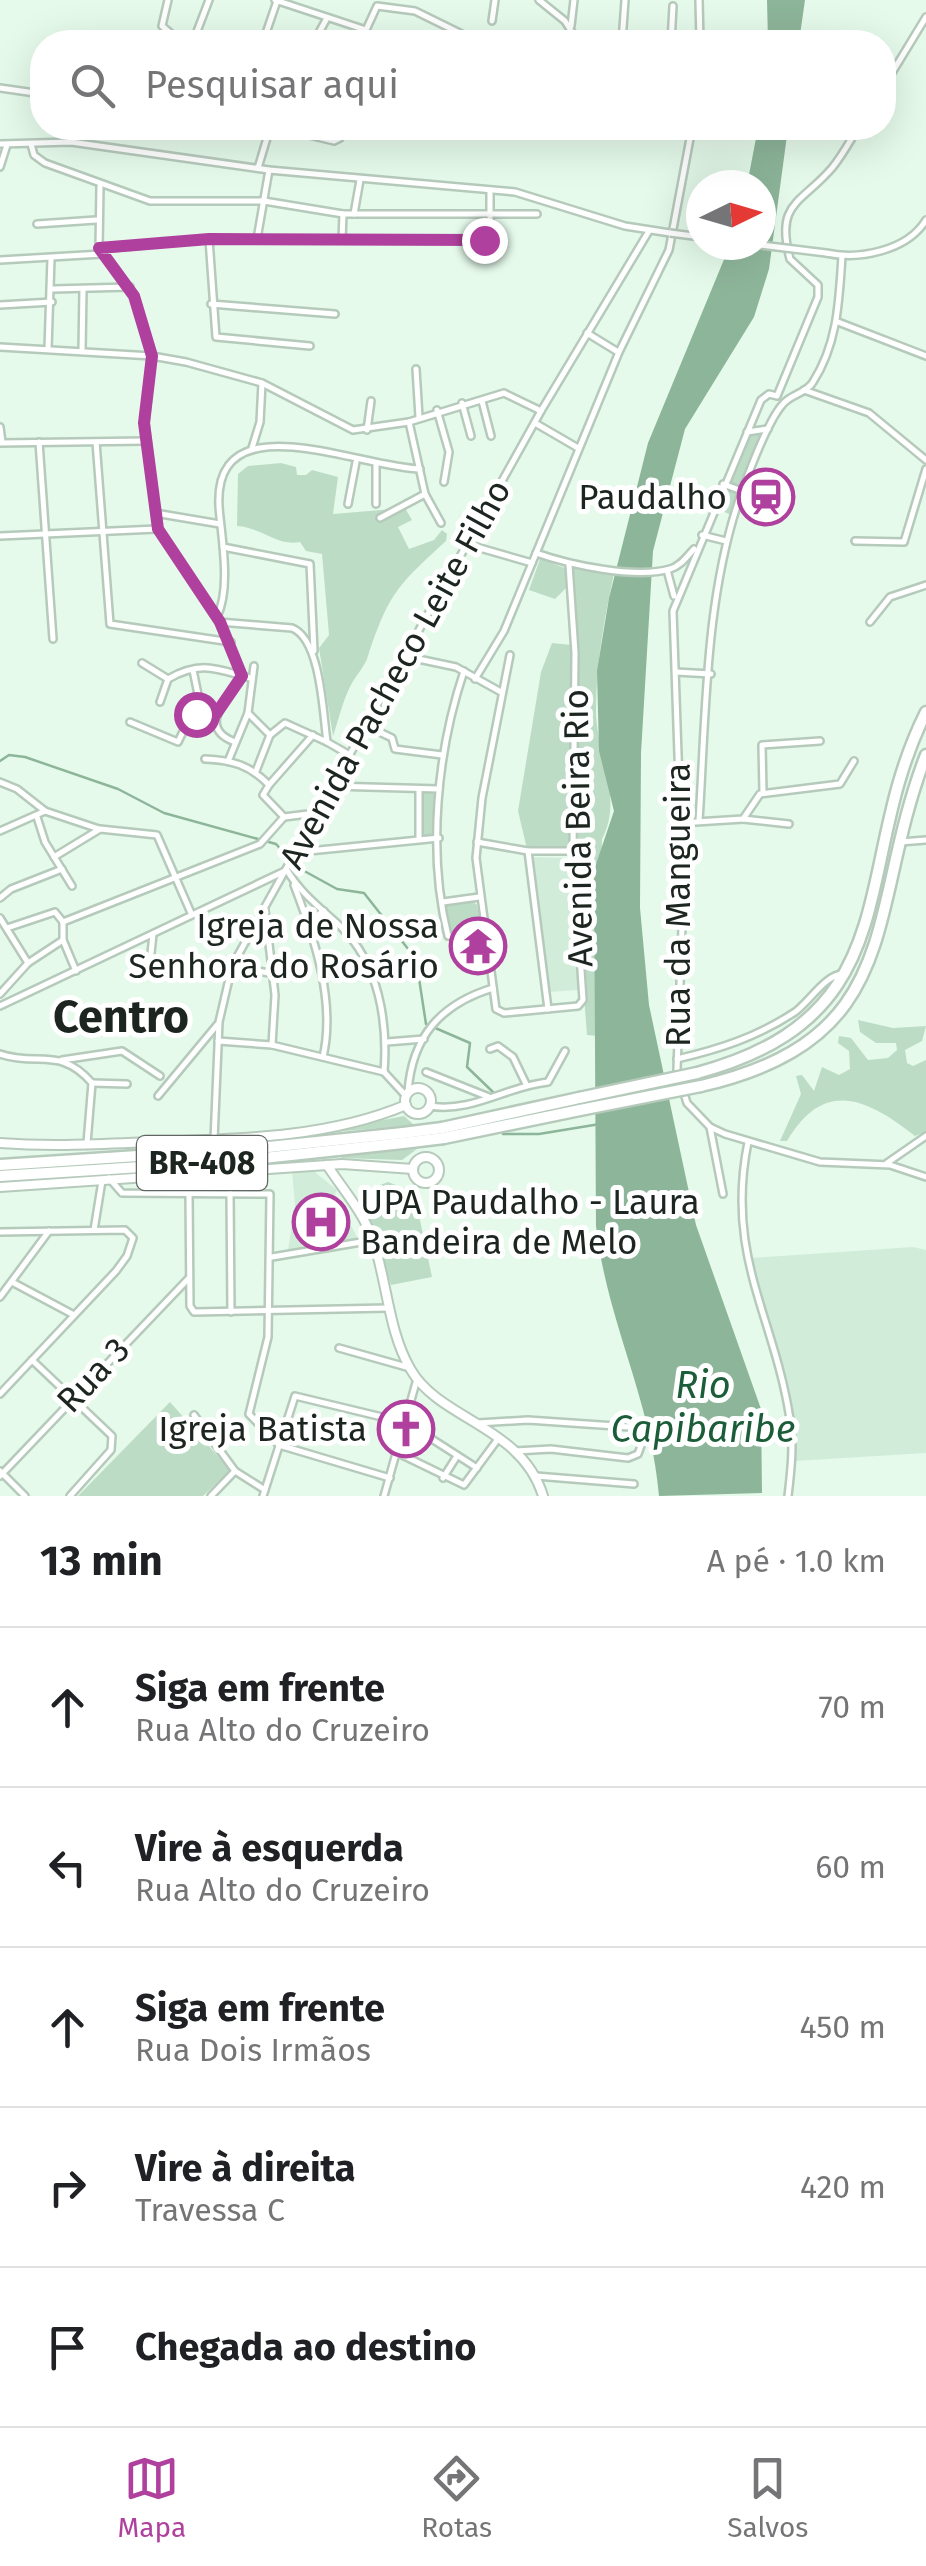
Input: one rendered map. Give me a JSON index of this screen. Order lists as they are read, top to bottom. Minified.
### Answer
{"streets":{"highway":["BR-408"],"street":["Avenida Pacheco Leite Filho","Avenida Beira Rio","Rua da Mangueira","Rua 3"]},"districts":["Centro"],"water":["Rio Capibaribe"],"places":{"station":["Paudalho"],"temple":["Igreja de Nossa Senhora do Rosário"],"hospital":["UPA Paudalho - Laura Bandeira de Melo"],"church":["Igreja Batista"]},"north":"right","page":{"search":"Pesquisar aqui","heading":["13 min","A pé · 1.0 km"],"list":[["Siga em frente","Rua Alto do Cruzeiro","70 m"],["Vire à esquerda","Rua Alto do Cruzeiro","60 m"],["Siga em frente","Rua Dois Irmãos","450 m"],["Vire à direita","Travessa C","420 m"],"Chegada ao destino"],"nav":["Mapa","Rotas","Salvos"]}}
